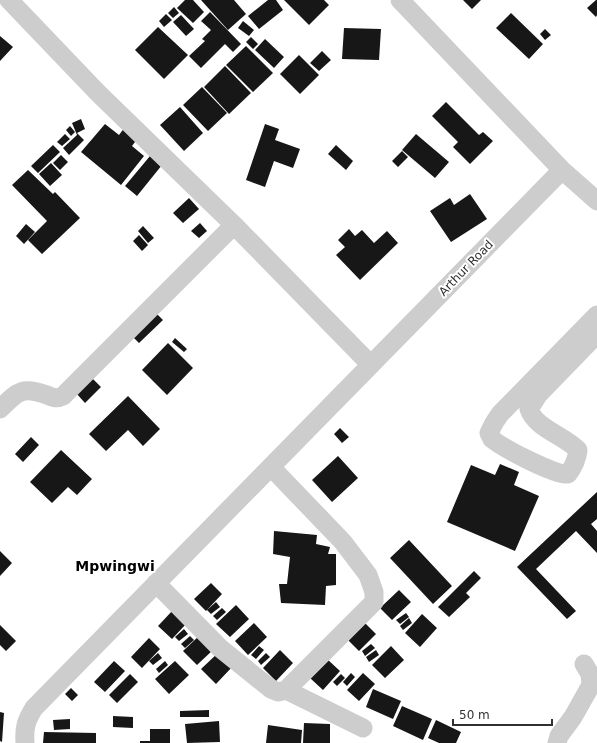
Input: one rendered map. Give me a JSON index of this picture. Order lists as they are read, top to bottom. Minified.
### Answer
{"streets":{"street":["Arthur Road"]},"districts":["Mpwingwi"],"scale_bar":"50 m"}
